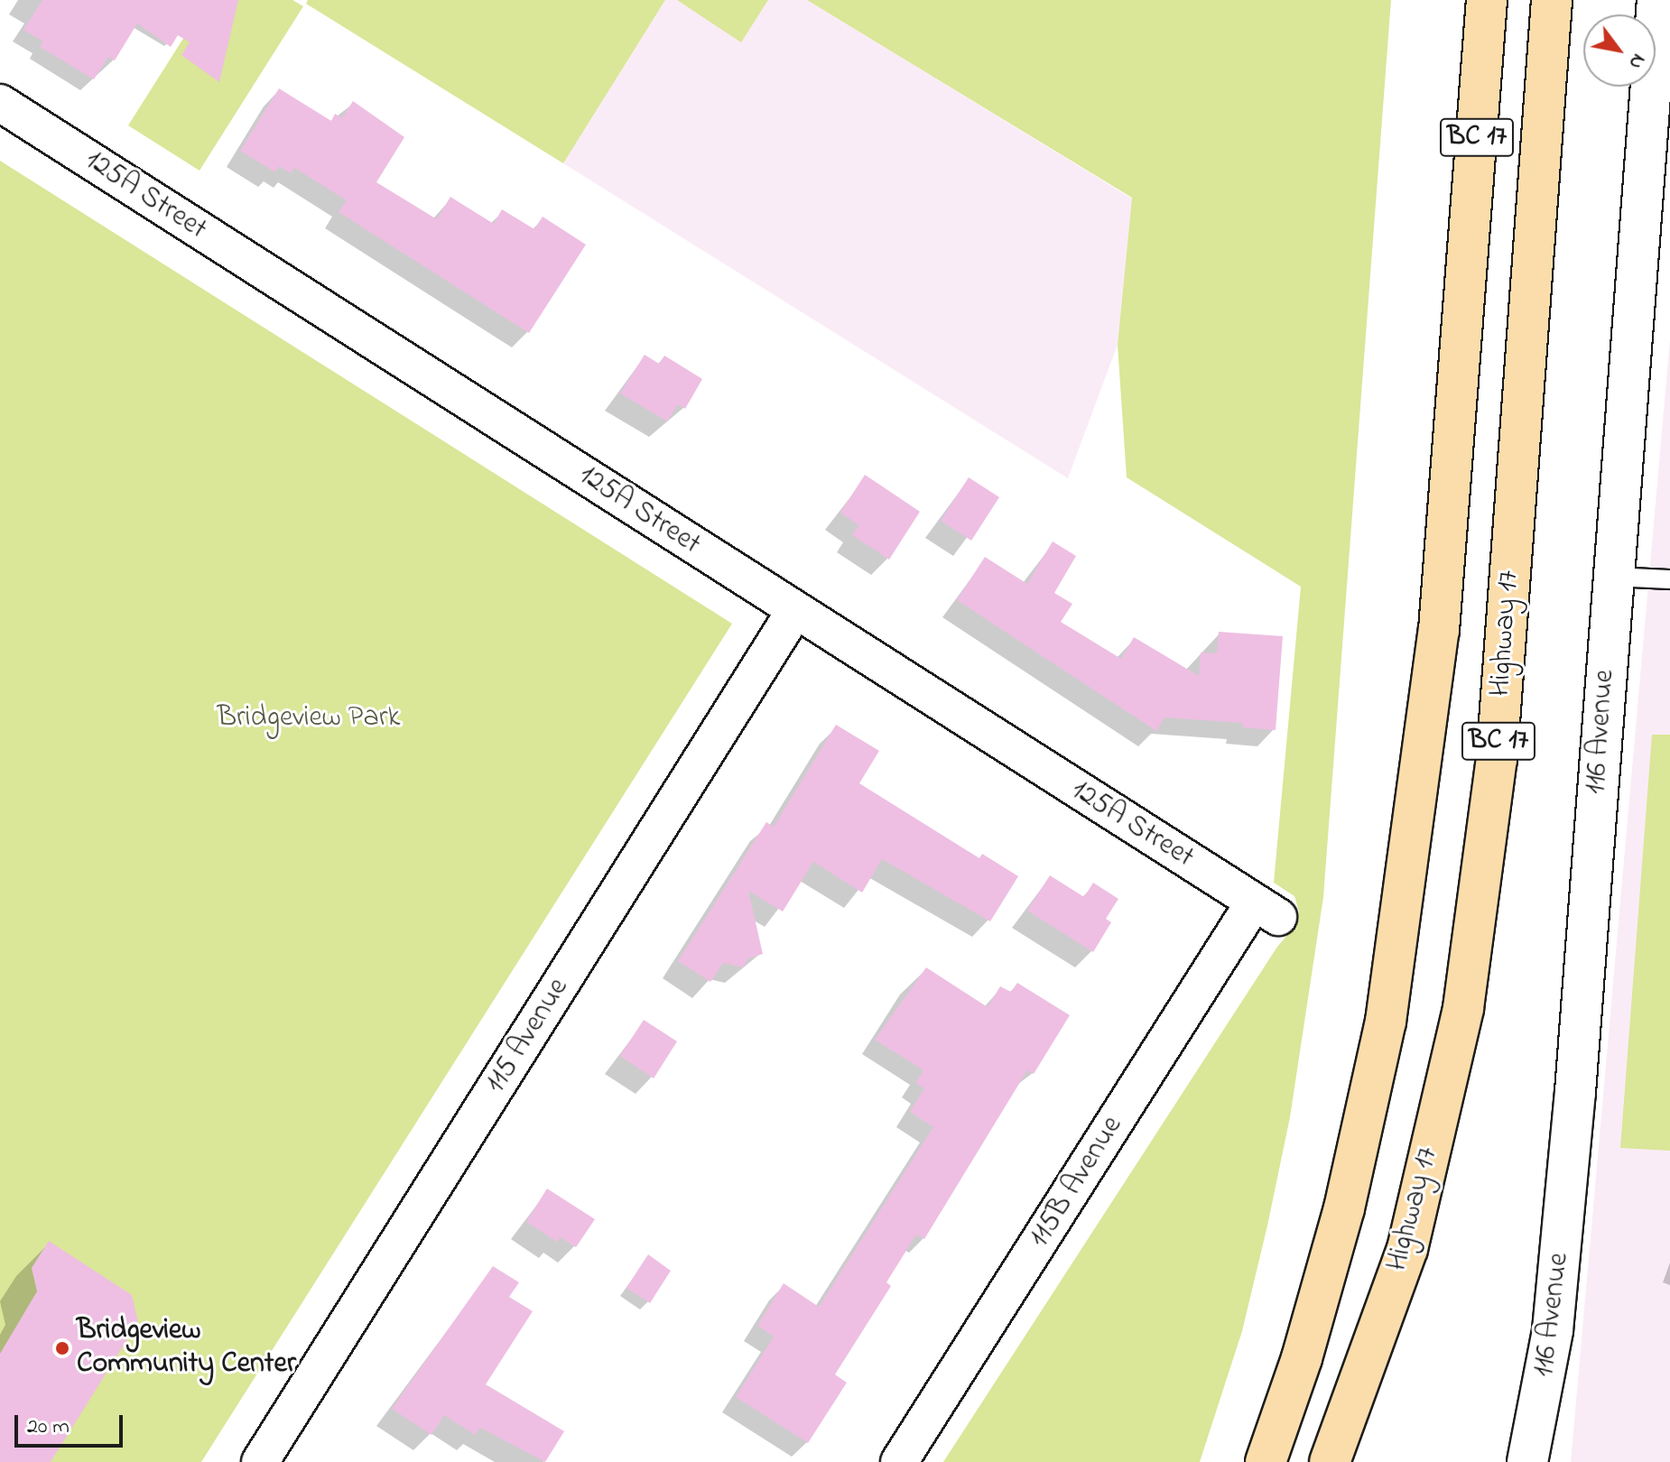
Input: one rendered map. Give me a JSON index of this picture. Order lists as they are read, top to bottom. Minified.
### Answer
{"streets":{"highway":["BC 17","Highway 17"],"street":["125A Street","116 Avenue","115 Avenue","115B Avenue"]},"crossings":[["125A Street","115 Avenue"],["125A Street","115B Avenue"]],"parks":["Bridgeview Park"],"places":["Bridgeview Community Center"],"scale_bar":"20 m","north":"bottom right"}
